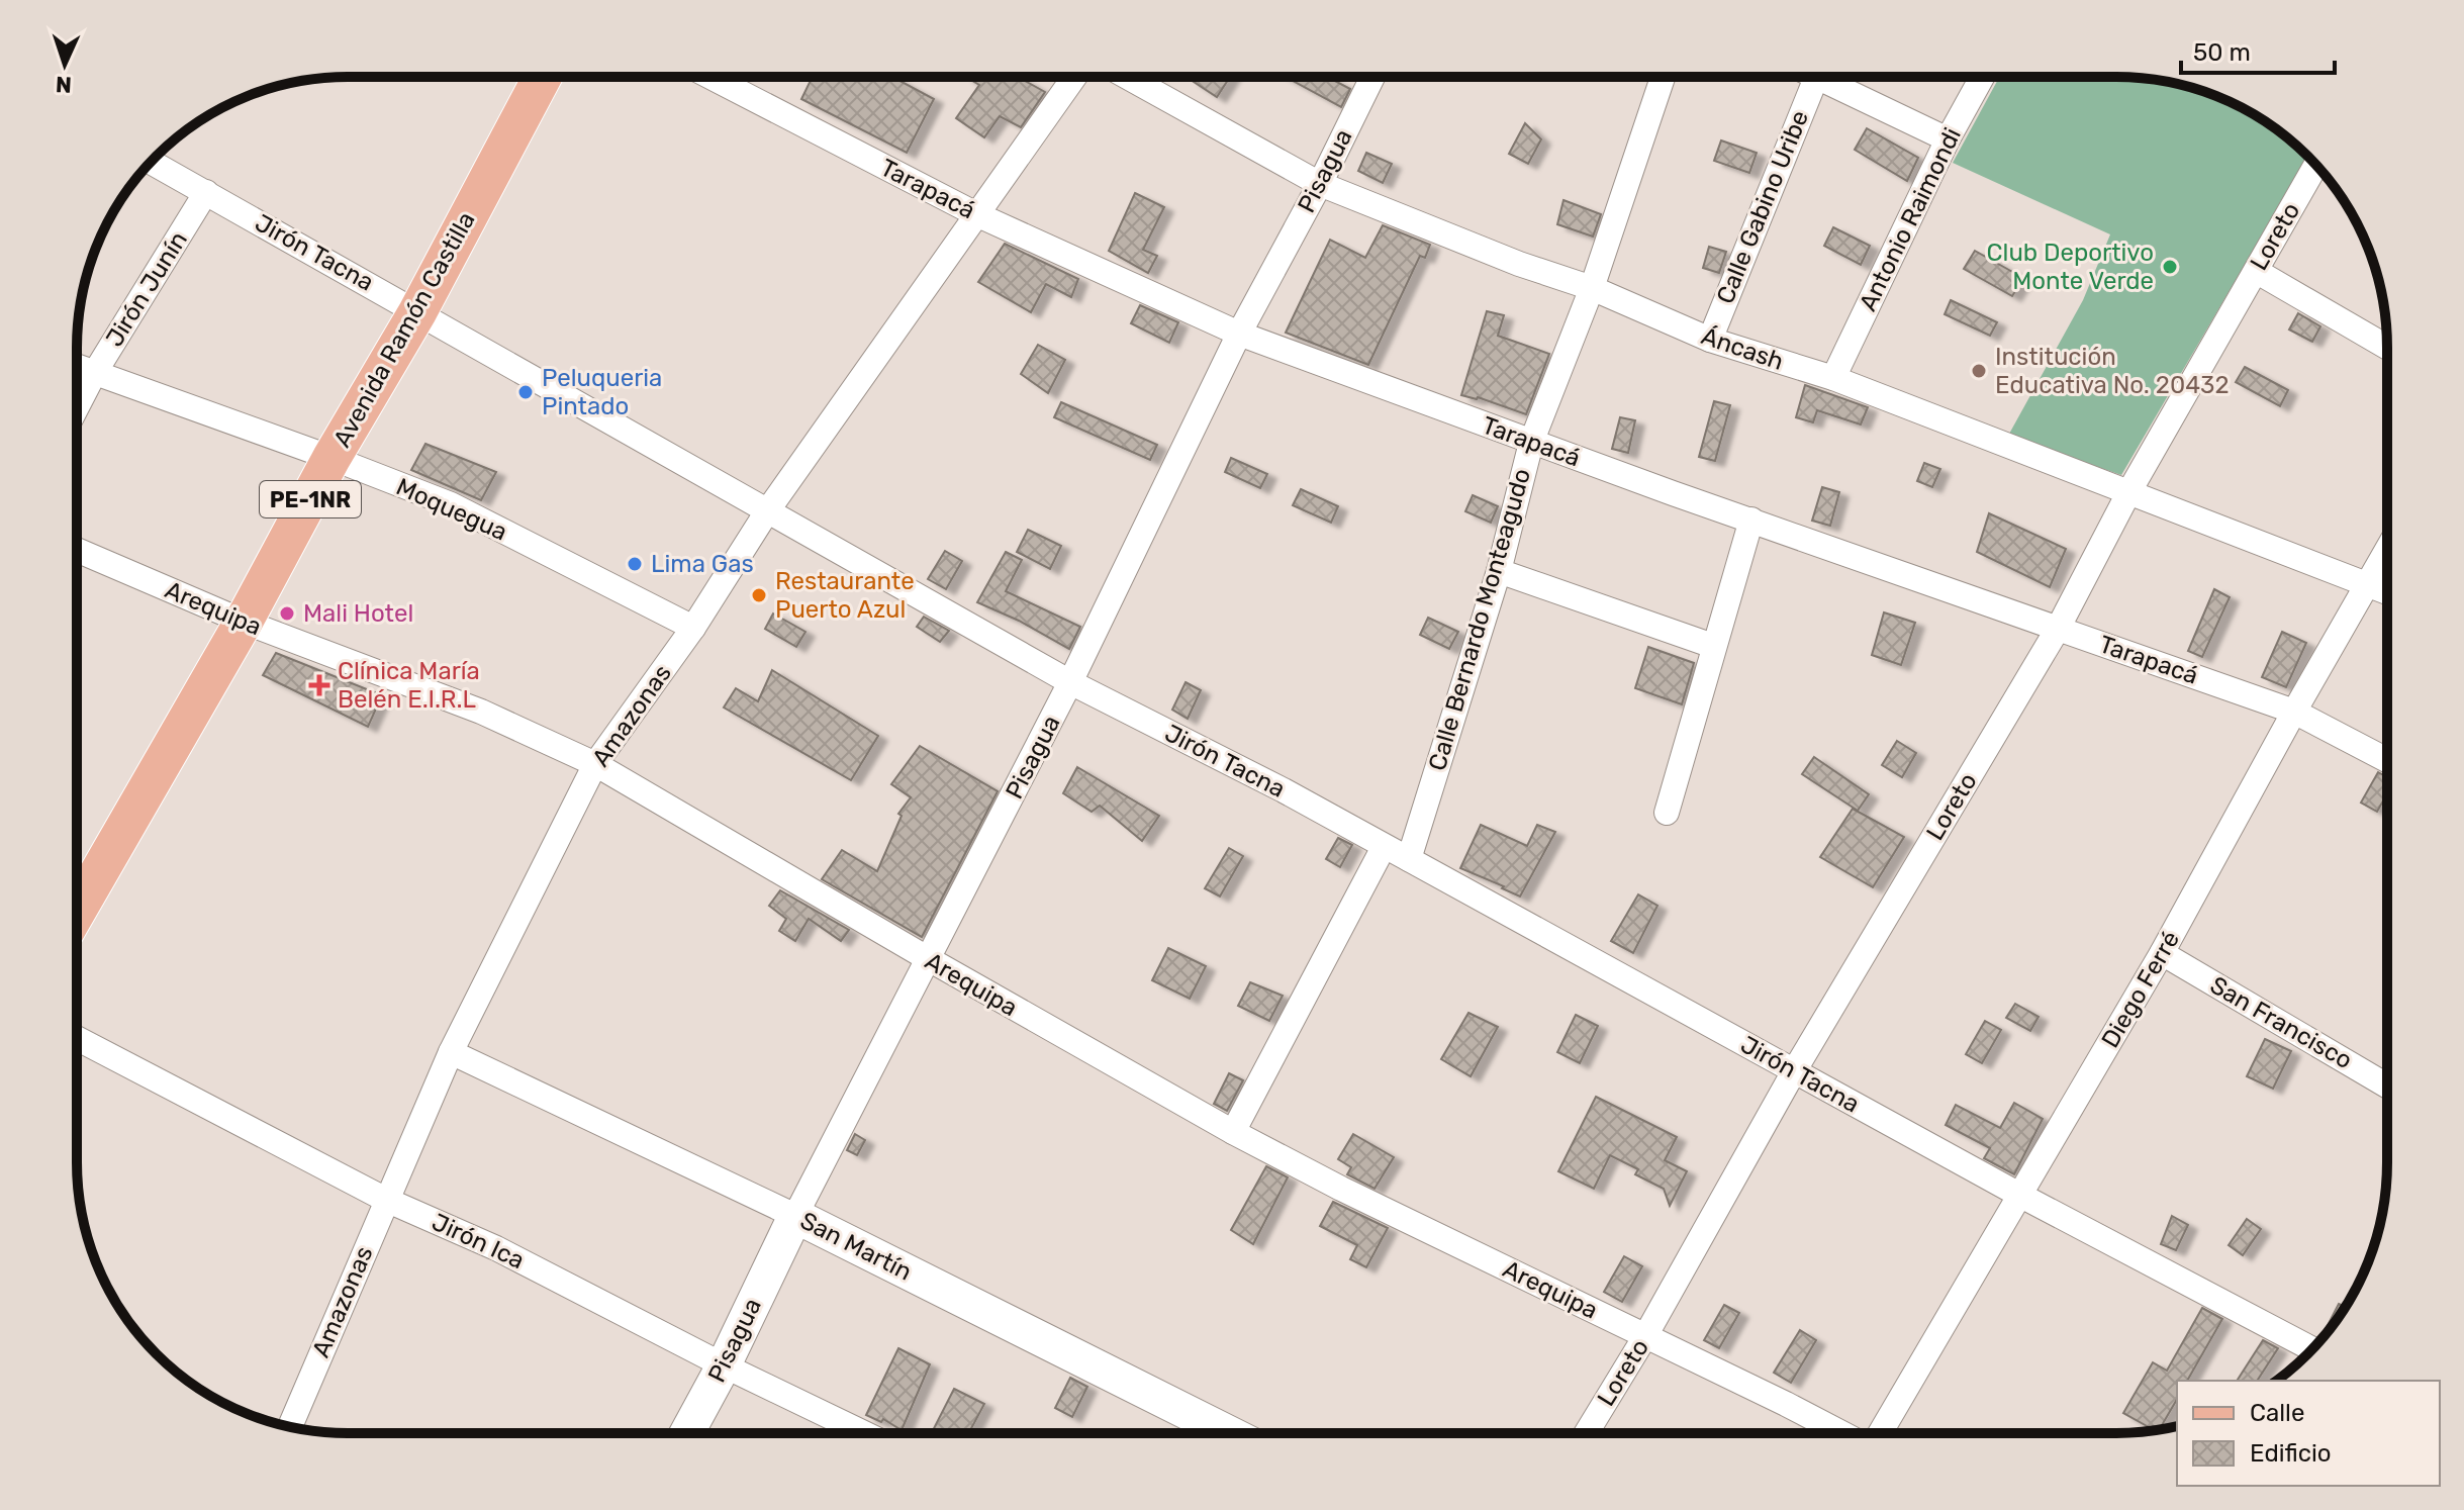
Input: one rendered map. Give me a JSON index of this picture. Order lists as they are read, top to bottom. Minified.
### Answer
{"streets":{"main road":["Avenida Ramón Castilla","PE-1NR"],"street":["Pisagua","Tarapacá","Calle Gabino Uribe","Antonio Raimondi","Loreto","Jirón Tacna","Jirón Junín","Áncash","Moquegua","Arequipa","Calle Bernardo Monteagudo","Amazonas","Diego Ferré","San Francisco","Jirón Ica","San Martín"]},"crossings":[["Pisagua","Tarapacá"],["Pisagua","Jirón Tacna"],["Pisagua","Áncash"],["Pisagua","Arequipa"],["Pisagua","Jirón Ica"],["Pisagua","San Martín"],["Tarapacá","Loreto"],["Tarapacá","Calle Bernardo Monteagudo"],["Tarapacá","Amazonas"],["Tarapacá","Diego Ferré"],["Calle Gabino Uribe","Áncash"],["Antonio Raimondi","Áncash"],["Loreto","Jirón Tacna"],["Loreto","Áncash"],["Loreto","Arequipa"],["Jirón Tacna","Jirón Junín"],["Jirón Tacna","Avenida Ramón Castilla"],["Jirón Tacna","Calle Bernardo Monteagudo"],["Jirón Tacna","Amazonas"],["Jirón Tacna","Diego Ferré"],["Jirón Junín","Moquegua"],["Avenida Ramón Castilla","Moquegua"],["Avenida Ramón Castilla","Arequipa"],["Áncash","Calle Bernardo Monteagudo"],["Áncash","Diego Ferré"],["Moquegua","Amazonas"],["Arequipa","Amazonas"],["Amazonas","Jirón Ica"],["Amazonas","San Martín"],["Diego Ferré","San Francisco"]],"places":{"other":["Club Deportivo Monte Verde","Institución Educativa No. 20432","Peluqueria Pintado","Lima Gas","Restaurante Puerto Azul","Mali Hotel"],"health":["Clínica María Belén E.I.R.L"]},"legend":["Calle","Edificio"],"scale_bar":"50 m","north":"bottom"}
